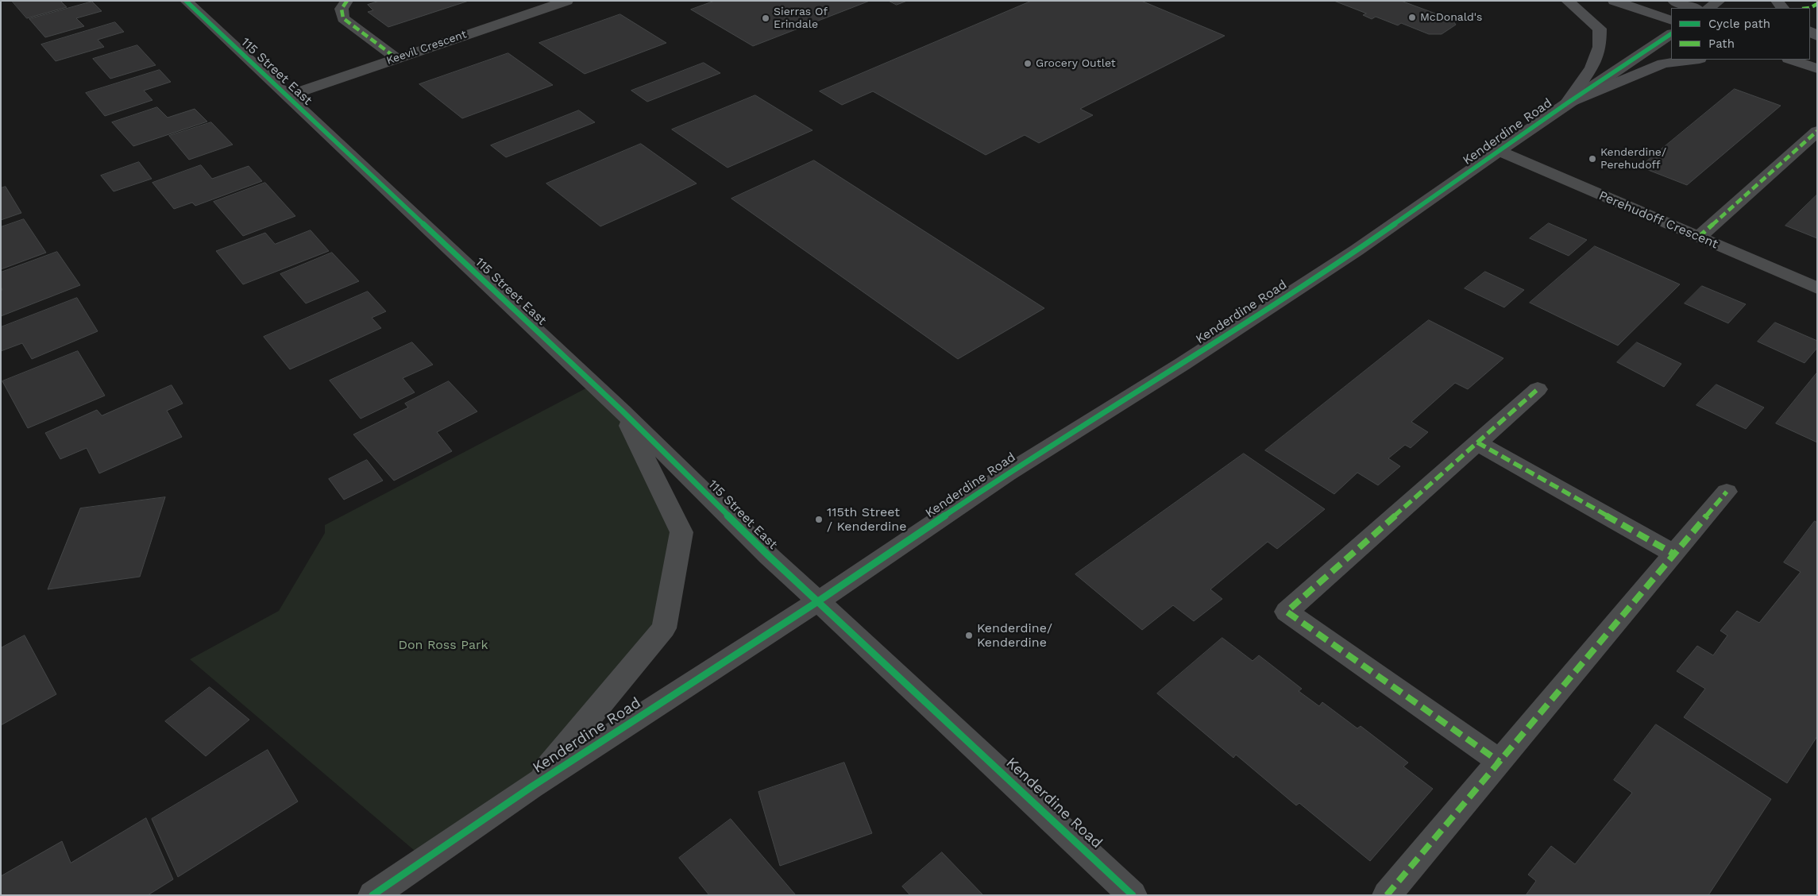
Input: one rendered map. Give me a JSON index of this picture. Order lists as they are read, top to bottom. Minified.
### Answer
{"streets":{"street":["Keevil Crescent","115 Street East","Kenderdine Road","Perehudoff Crescent"]},"crossings":[["Keevil Crescent","115 Street East"],["115 Street East","Kenderdine Road"],["Kenderdine Road","Perehudoff Crescent"]],"parks":["Don Ross Park"],"places":["McDonald's","Sierras Of Erindale","Grocery Outlet","Kenderdine/ Perehudoff","115th Street / Kenderdine","Kenderdine/ Kenderdine"],"legend":["Cycle path","Path"]}
